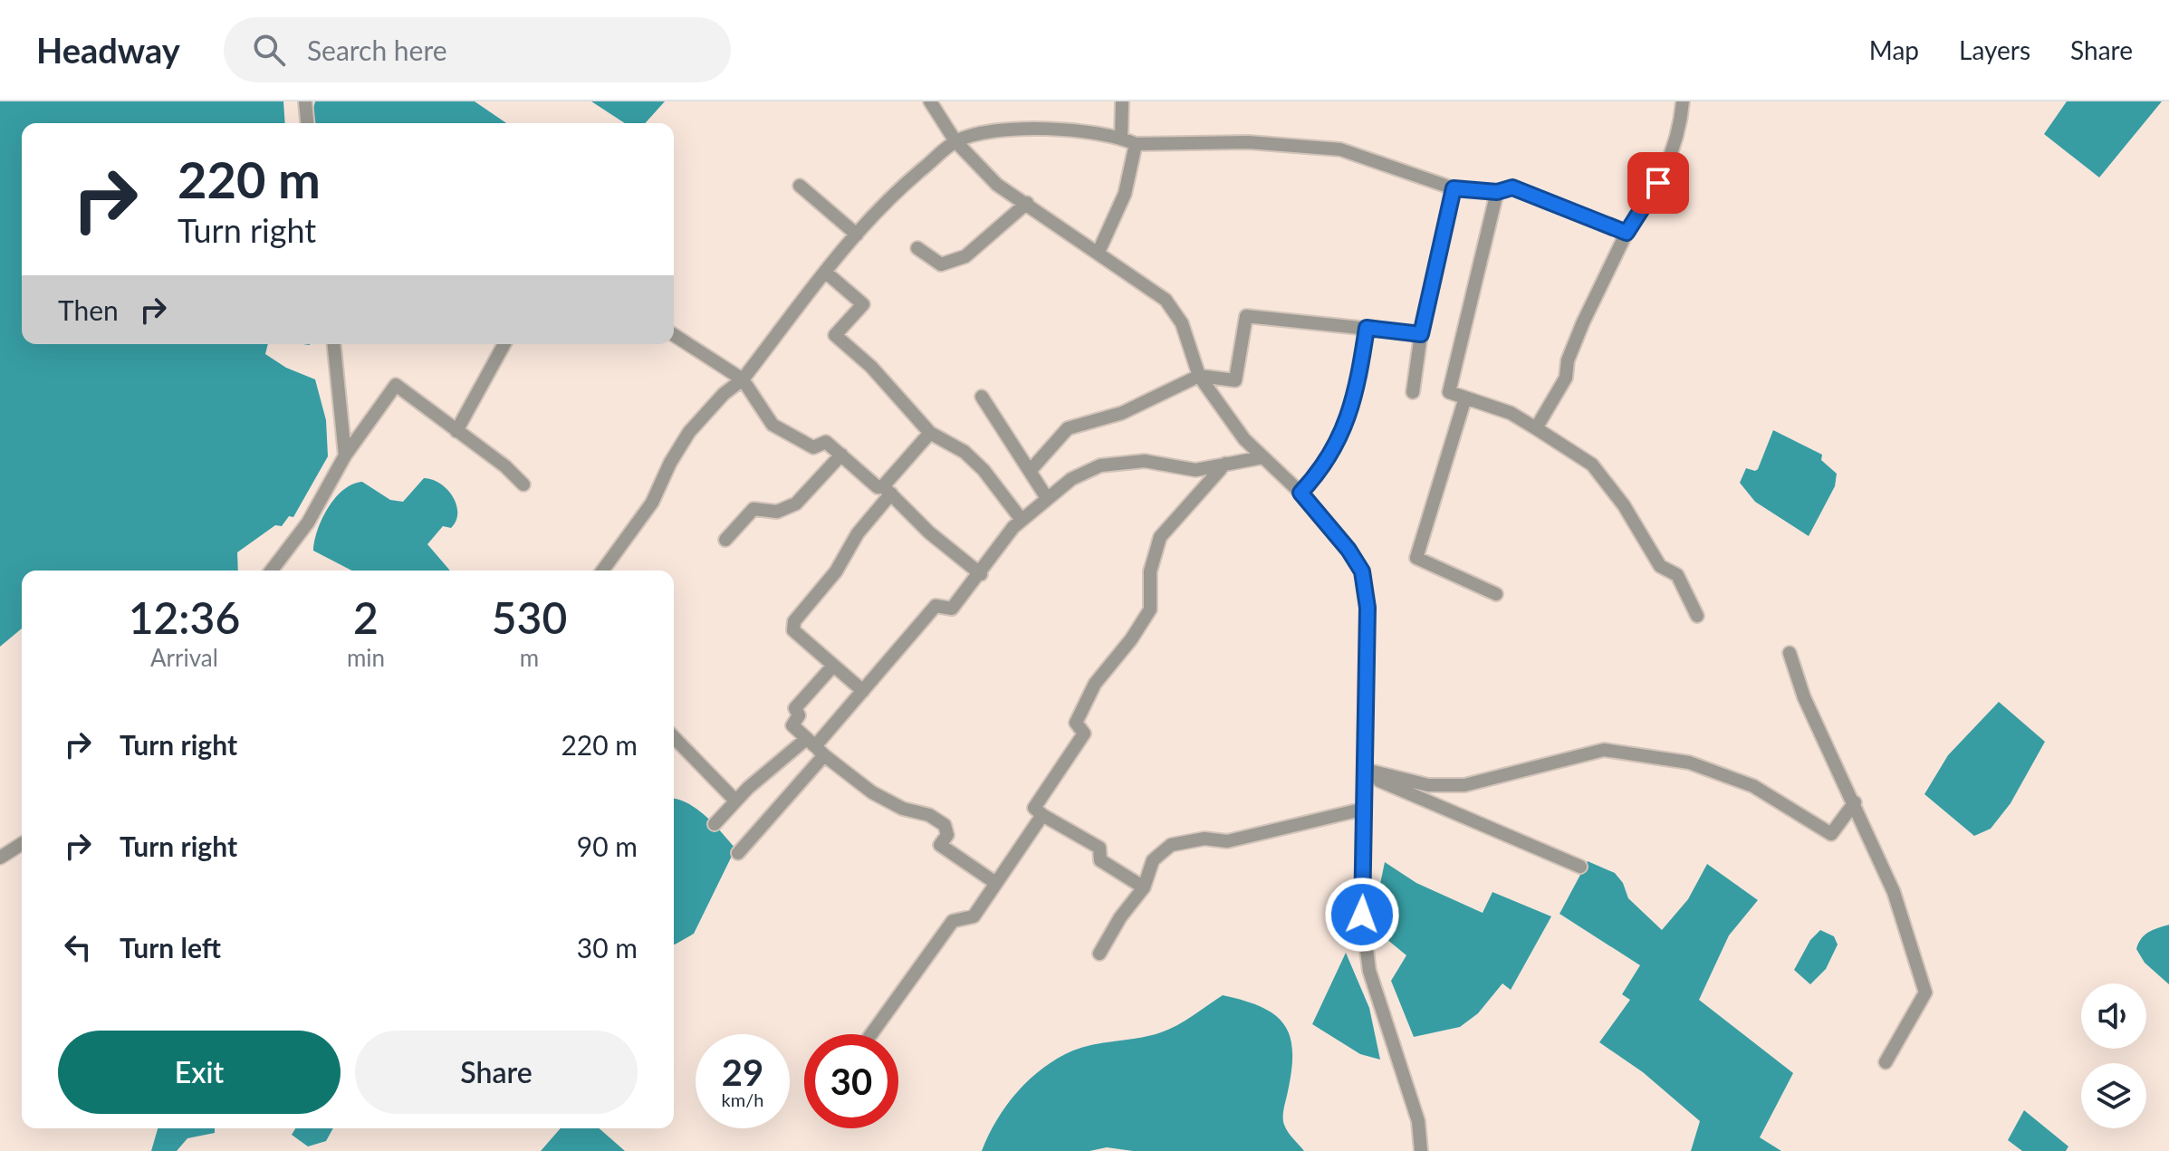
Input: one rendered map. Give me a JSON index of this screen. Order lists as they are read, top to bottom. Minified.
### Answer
{"page":{"header":"Headway","search":"Search here","nav":["Map","Layers","Share"],"turn":["220 m","Turn right"],"then":"Then","eta":["12:36","Arrival","2","min","530","m"],"list":[{"name":"Turn right","value":"220 m"},{"name":"Turn right","value":"90 m"},{"name":"Turn left","value":"30 m"}],"buttons":["Exit","Share"],"speed":"29 km/h","limit":"30"}}
